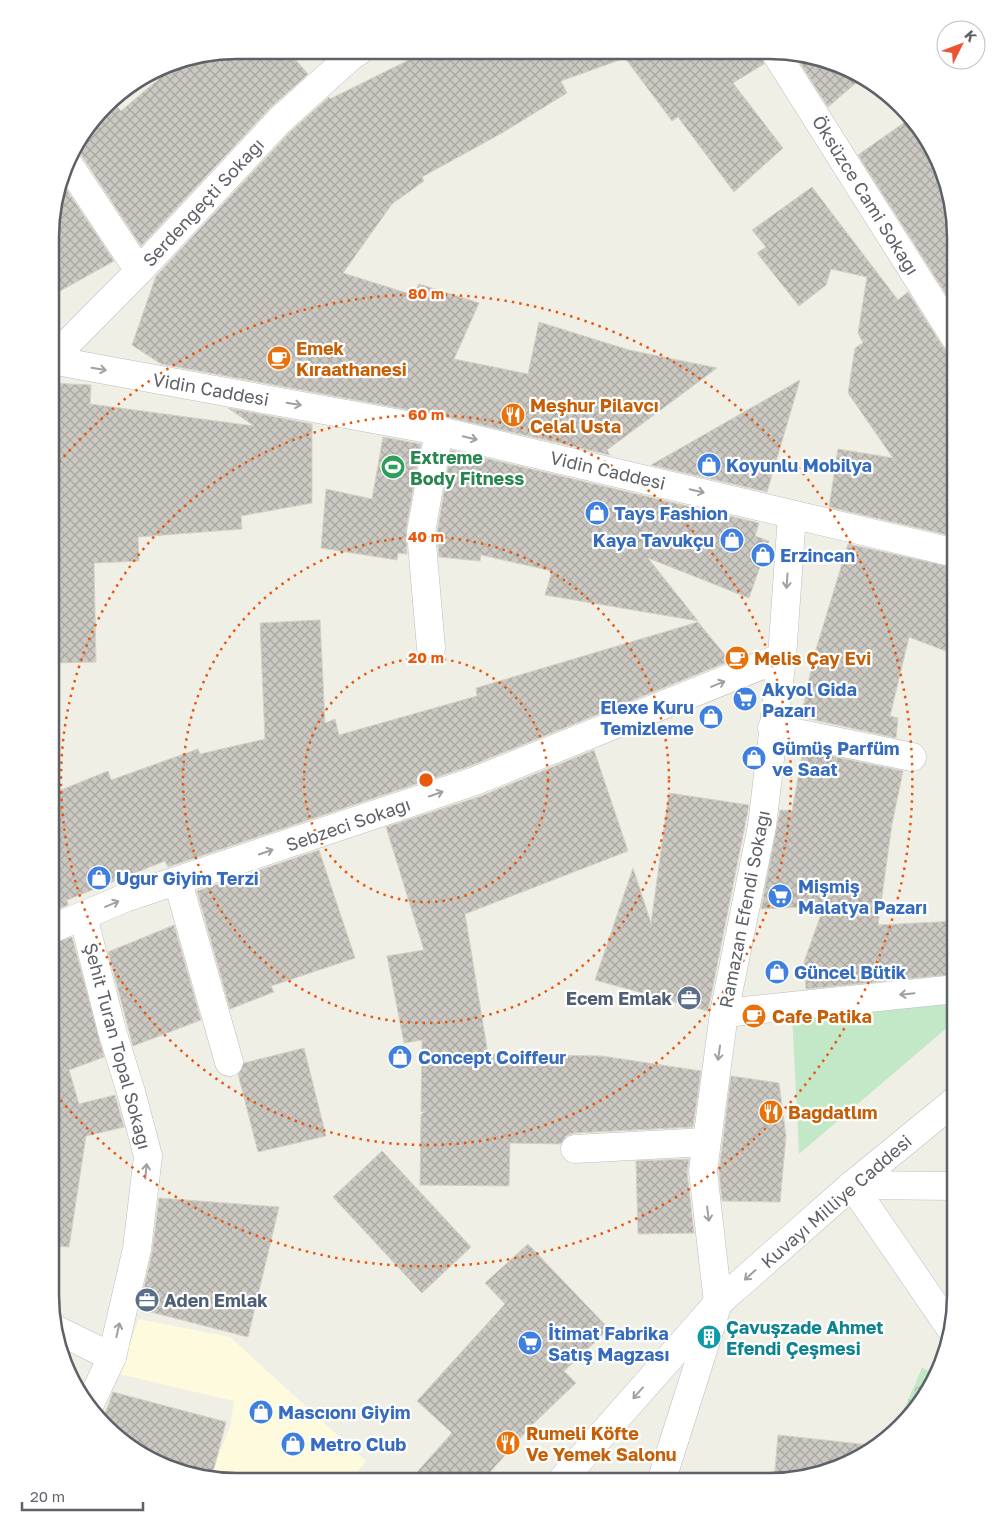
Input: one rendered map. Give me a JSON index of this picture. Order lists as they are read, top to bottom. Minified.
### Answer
{"streets":{"street":["Öksüzce Cami Sokağı","Serdengeçti Sokağı","Vidin Caddesi","Sebzeci Sokağı","Ramazan Efendi Sokağı","Şehit Turan Topal Sokağı","Kuvayı Milliye Caddesi"]},"crossings":[["Vidin Caddesi","Ramazan Efendi Sokağı"],["Sebzeci Sokağı","Ramazan Efendi Sokağı"],["Sebzeci Sokağı","Şehit Turan Topal Sokağı"],["Ramazan Efendi Sokağı","Kuvayı Milliye Caddesi"]],"one_way":["Vidin Caddesi","Sebzeci Sokağı","Ramazan Efendi Sokağı","Kuvayı Milliye Caddesi"],"places":{"cafe":["Emek Kıraathanesi","Melis Çay Evi","Cafe Patika"],"restaurant":["Meşhur Pilavcı Celal Usta","Bağdatlım","Rumeli Köfte Ve Yemek Salonu"],"shop":["Koyunlu Mobilya","Tays Fashion","Kaya Tavukçu","Erzincan","Elexe Kuru Temizleme","Gümüş Parfüm ve Saat","Uğur Giyim Terzi","Güncel Bütik","Concept Coiffeur","Mascıonı Giyim","Metro Club"],"sports":["Extreme Body Fitness"],"supermarket":["Akyol Gida Pazarı","Mişmiş Malatya Pazarı","İtimat Fabrika Satış Mağzası"],"office":["Ecem Emlak","Aden Emlak"],"building":["Çavuşzade Ahmet Efendi Çeşmesi"]},"scale_bar":"20 m","north":"top right","rings":["80 m","60 m","40 m","20 m"]}
